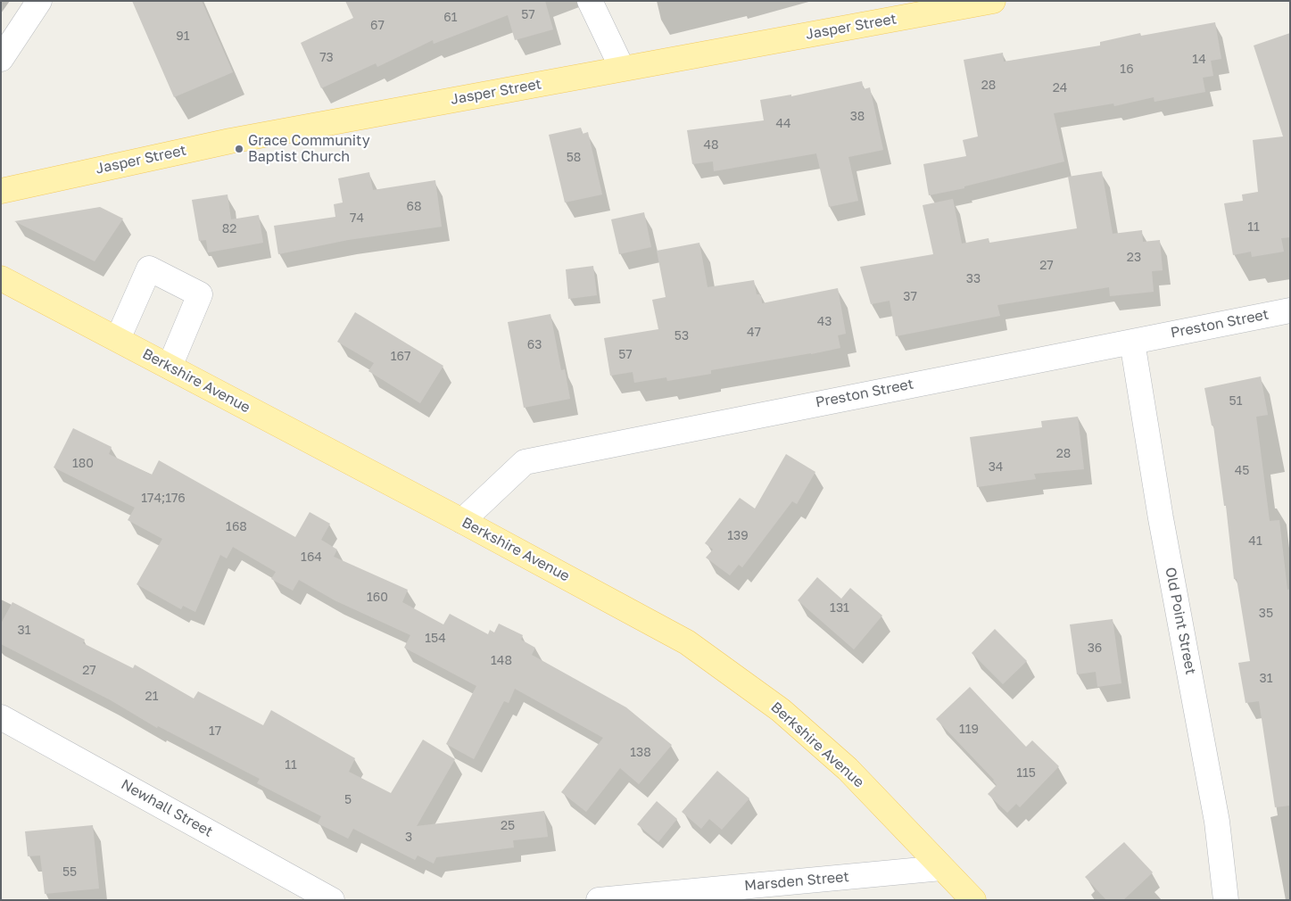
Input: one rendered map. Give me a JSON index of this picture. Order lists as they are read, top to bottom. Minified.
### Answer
{"streets":{"main road":["Jasper Street","Berkshire Avenue"],"street":["Preston Street","Old Point Street","Newhall Street","Marsden Street"]},"crossings":[["Preston Street","Berkshire Avenue"],["Preston Street","Old Point Street"],["Berkshire Avenue","Marsden Street"]],"places":["Grace Community Baptist Church"],"house_numbers":["57","61","67","91","73","14","16","28","24","38","44","48","58","68","74","11","82","23","27","33","37","43","47","53","63","57","167","51","28","180","34","45","174;176","168","139","41","164","160","131","35","31","154","36","148","27","31","21","119","17","138","11","115","5","25","3","55"]}
